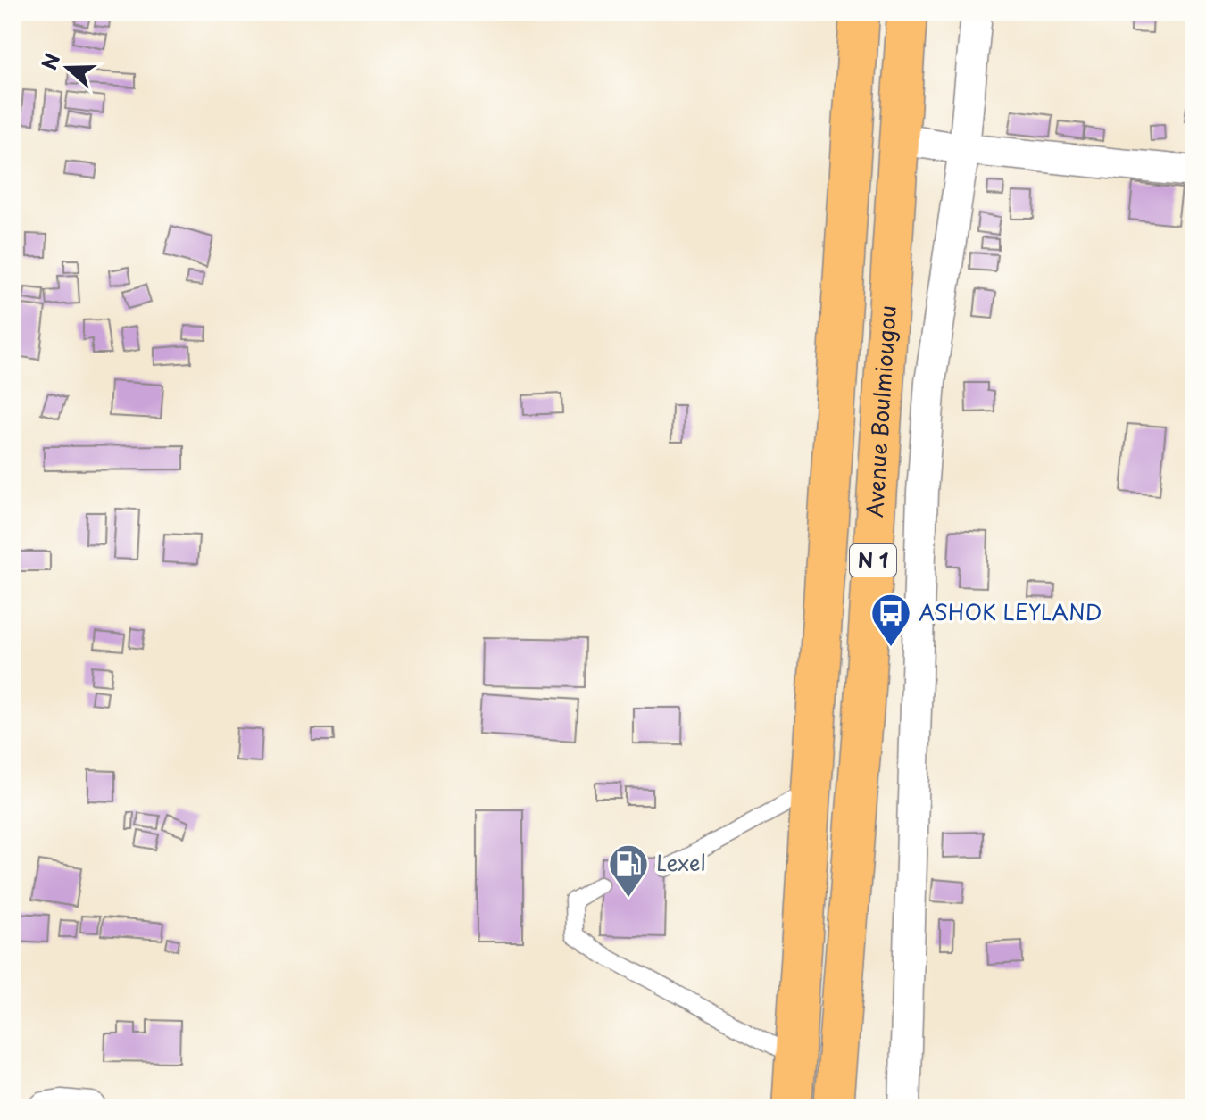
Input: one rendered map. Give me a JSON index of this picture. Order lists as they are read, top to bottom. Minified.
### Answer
{"streets":{"highway":["Avenue Boulmiougou","N 1"]},"places":{"bus stop":["ASHOK LEYLAND"],"fuel station":["Lexel"]},"north":"left"}
